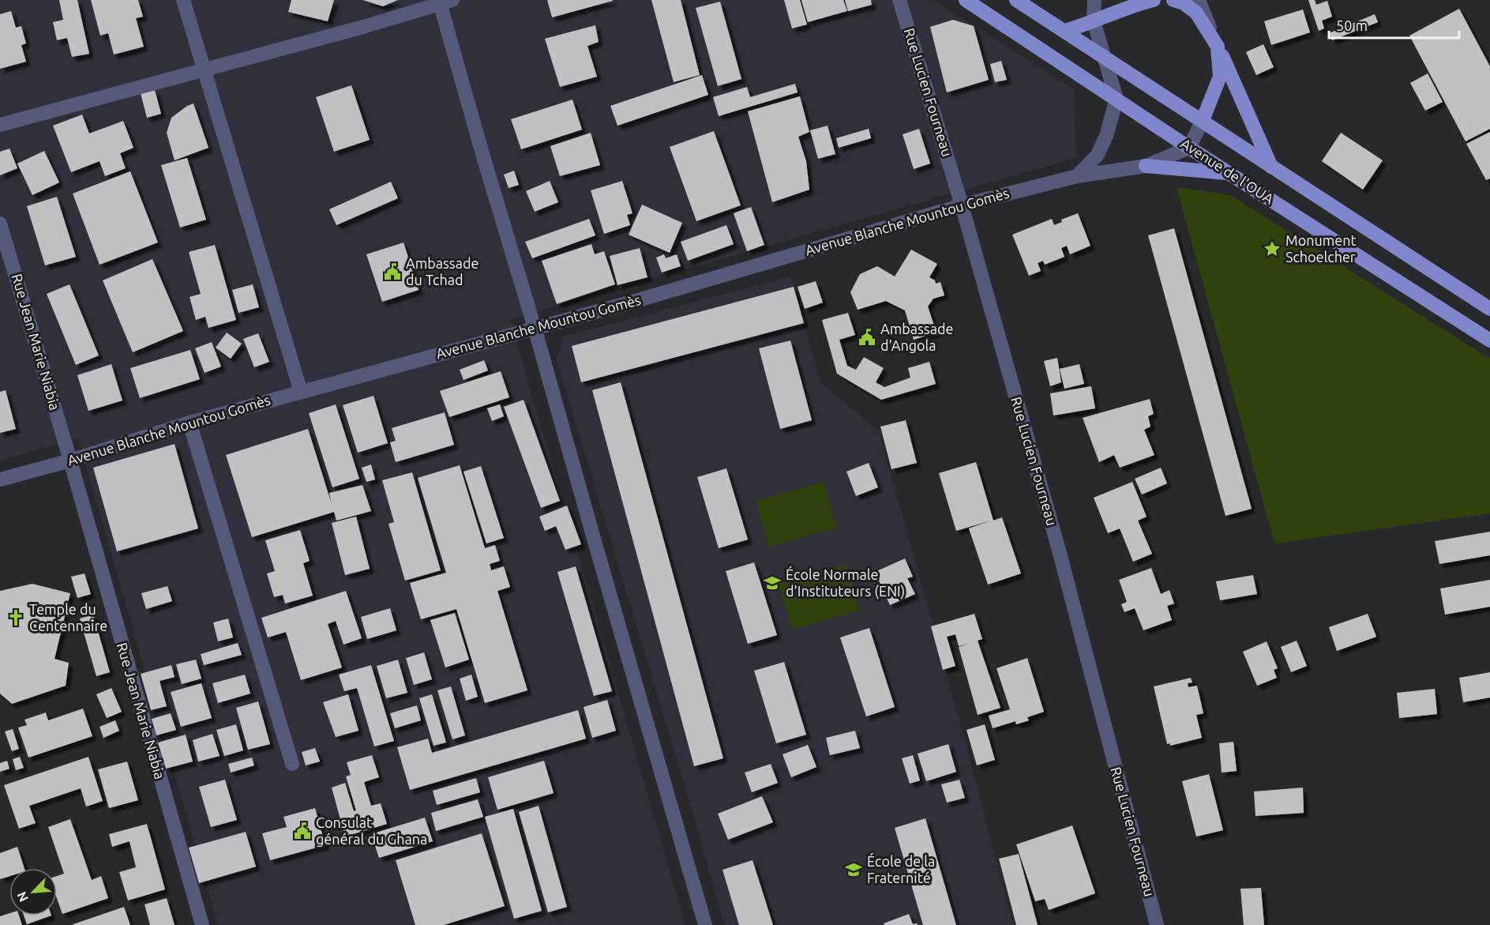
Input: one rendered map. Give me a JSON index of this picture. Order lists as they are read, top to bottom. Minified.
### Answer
{"streets":{"main road":["Avenue de l'OUA"],"street":["Rue Lucien Fourneau","Avenue Blanche Mountou Gomès","Rue Jean Marie Niabia"]},"crossings":[["Rue Lucien Fourneau","Avenue Blanche Mountou Gomès"],["Avenue de l'OUA","Avenue Blanche Mountou Gomès"],["Avenue Blanche Mountou Gomès","Rue Jean Marie Niabia"]],"places":{"place":["Monument Schoelcher"],"public building":["Ambassade du Tchad","Ambassade d'Angola","Consulat général du Ghana"],"school or university":["École Normale d'Instituteurs (ENI)","École de la Fraternité"],"church":["Temple du Centennaire"]},"scale_bar":"50 m","north":"bottom left"}
